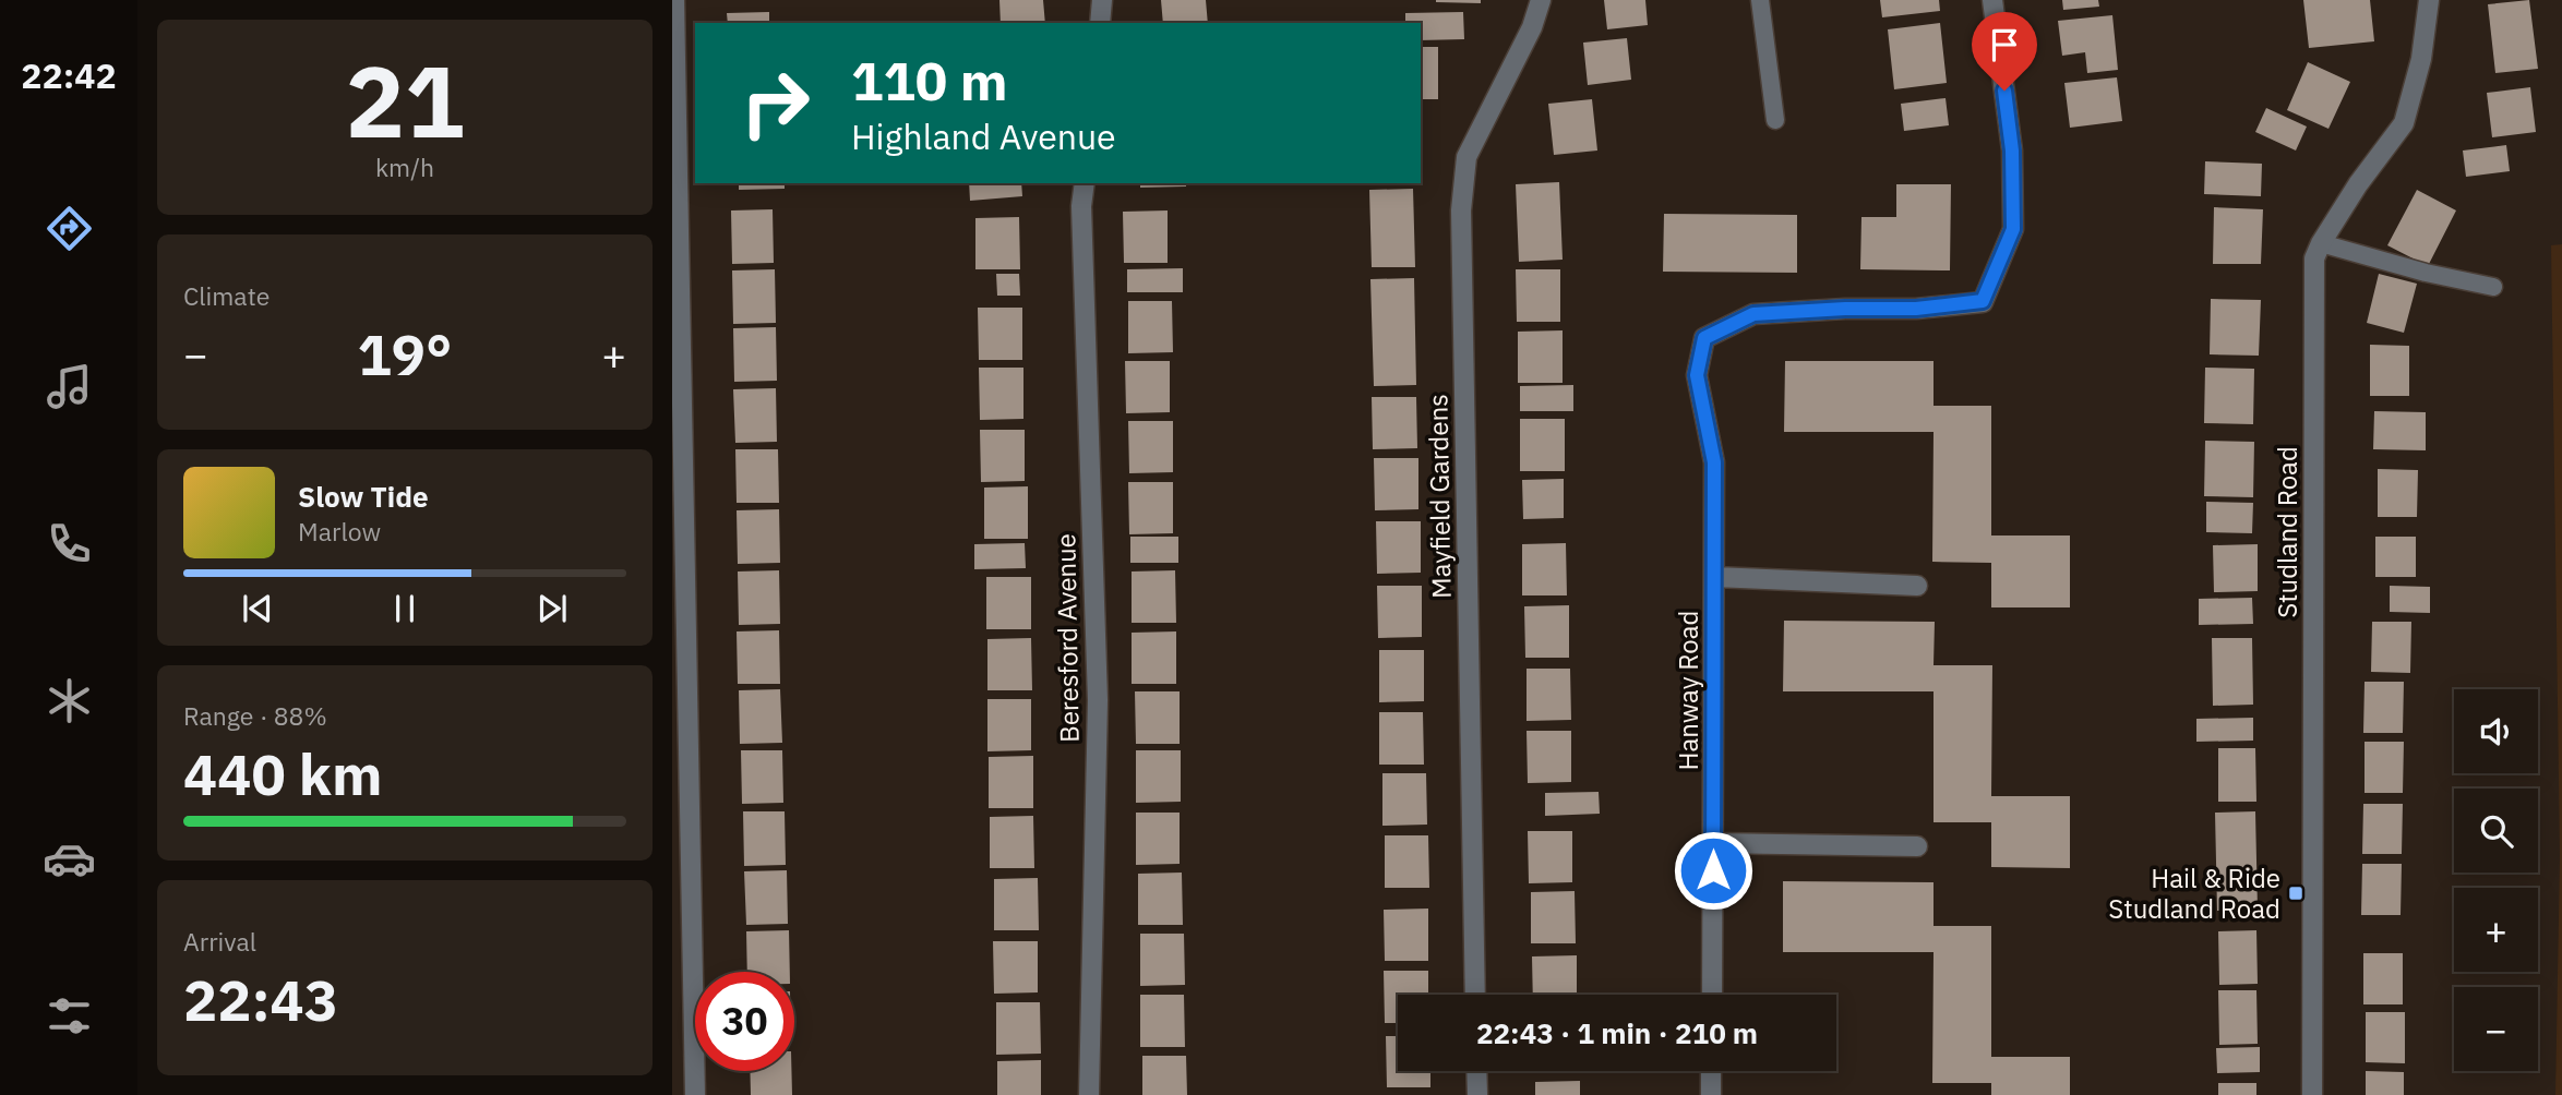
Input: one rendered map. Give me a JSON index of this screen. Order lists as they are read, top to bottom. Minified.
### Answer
{"streets":{"street":["Mayfield Gardens","Studland Road","Beresford Avenue","Hanway Road"]},"places":{"transit":["Hail & Ride Studland Road"]},"page":{"tabs":"22:42","tile":[["21","km/h"],"Climate",["Range · 88%","440 km"],["Arrival","22:43"]],"turn":["110 m","Highland Avenue"],"heat":["−","19°","+"],"song":["Slow Tide","Marlow"],"map_buttons":["+","−"],"limit":"30","trip":"22:43 · 1 min · 210 m"}}
